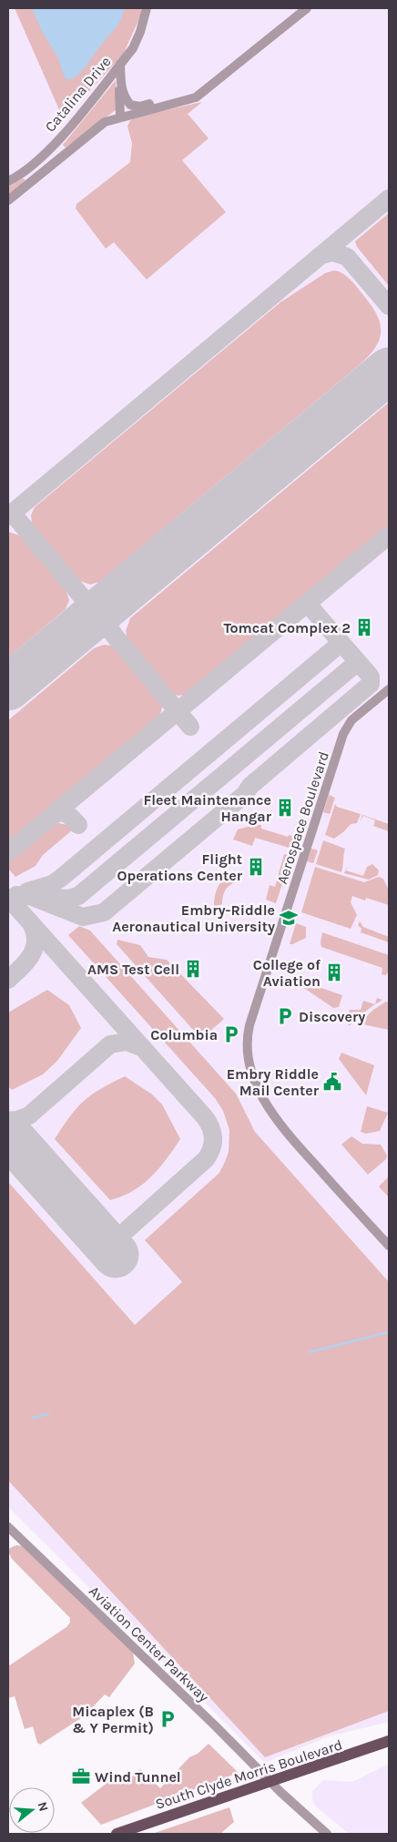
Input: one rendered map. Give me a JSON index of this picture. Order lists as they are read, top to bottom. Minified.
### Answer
{"streets":{"main road":["South Clyde Morris Boulevard"],"street":["Catalina Drive","Aerospace Boulevard","Aviation Center Parkway"]},"crossings":[["Aviation Center Parkway","South Clyde Morris Boulevard"]],"places":{"building":["Tomcat Complex 2","Fleet Maintenance Hangar","Flight Operations Center","AMS Test Cell","College of Aviation"],"school or university":["Embry-Riddle Aeronautical University"],"parking":["Discovery","Columbia","Micaplex (B & Y Permit)"],"public building":["Embry Riddle Mail Center"],"office":["Wind Tunnel"]},"north":"right"}
